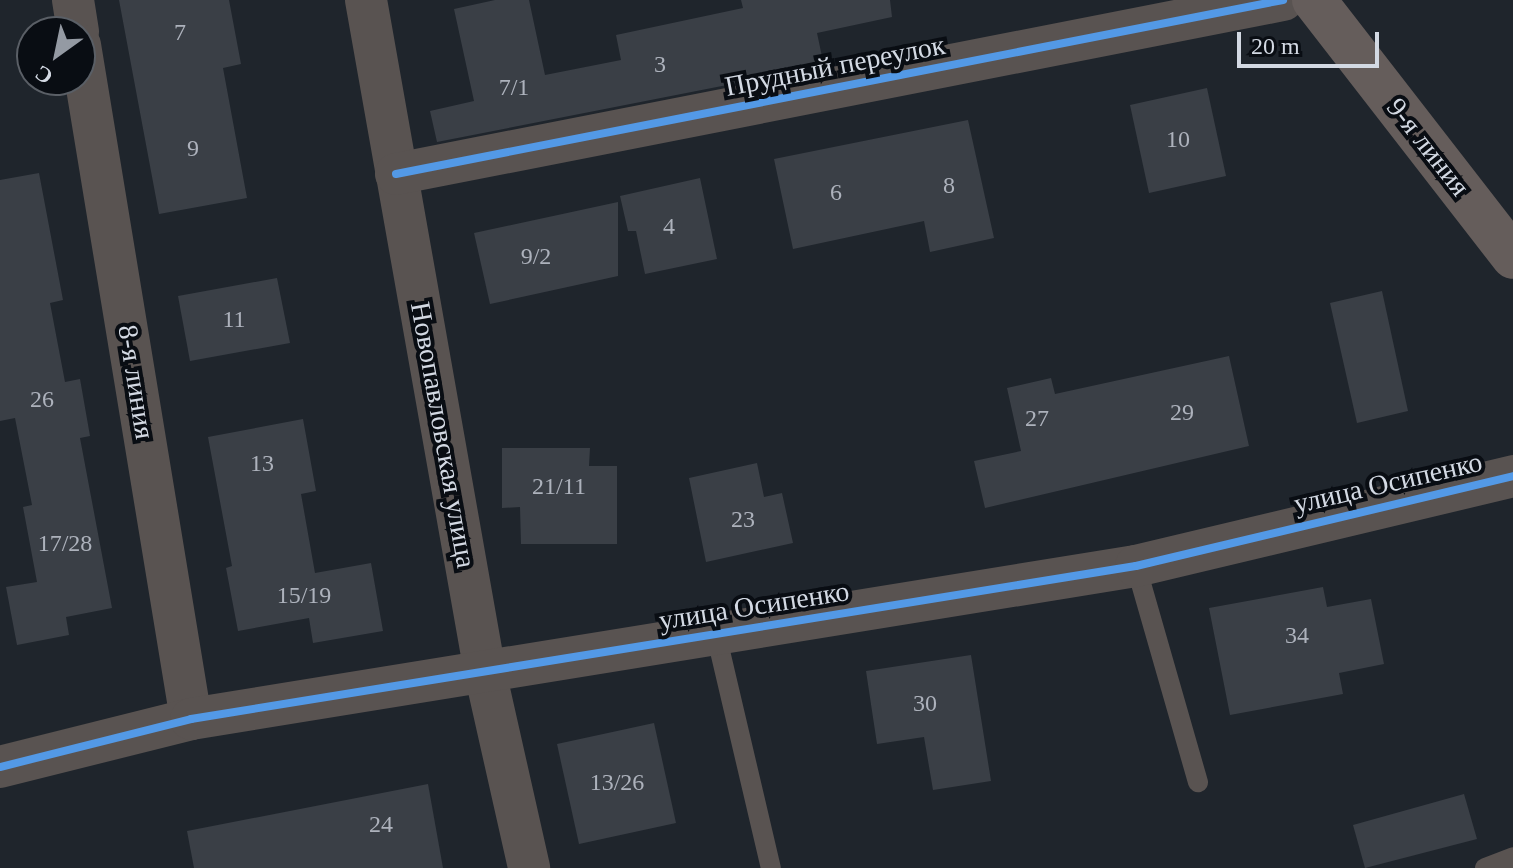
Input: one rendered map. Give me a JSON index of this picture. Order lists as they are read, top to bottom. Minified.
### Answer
{"streets":{"street":["Прудный переулок","9-я линия","8-я линия","Новопавловская улица","улица Осипенко"]},"crossings":[["Прудный переулок","Новопавловская улица"],["8-я линия","улица Осипенко"],["Новопавловская улица","улица Осипенко"]],"house_numbers":["7","3","7/1","10","9","8","6","4","9/2","11","26","29","27","13","21/11","23","17/28","15/19","34","30","13/26","24"],"scale_bar":"20 m","north":"bottom left"}
